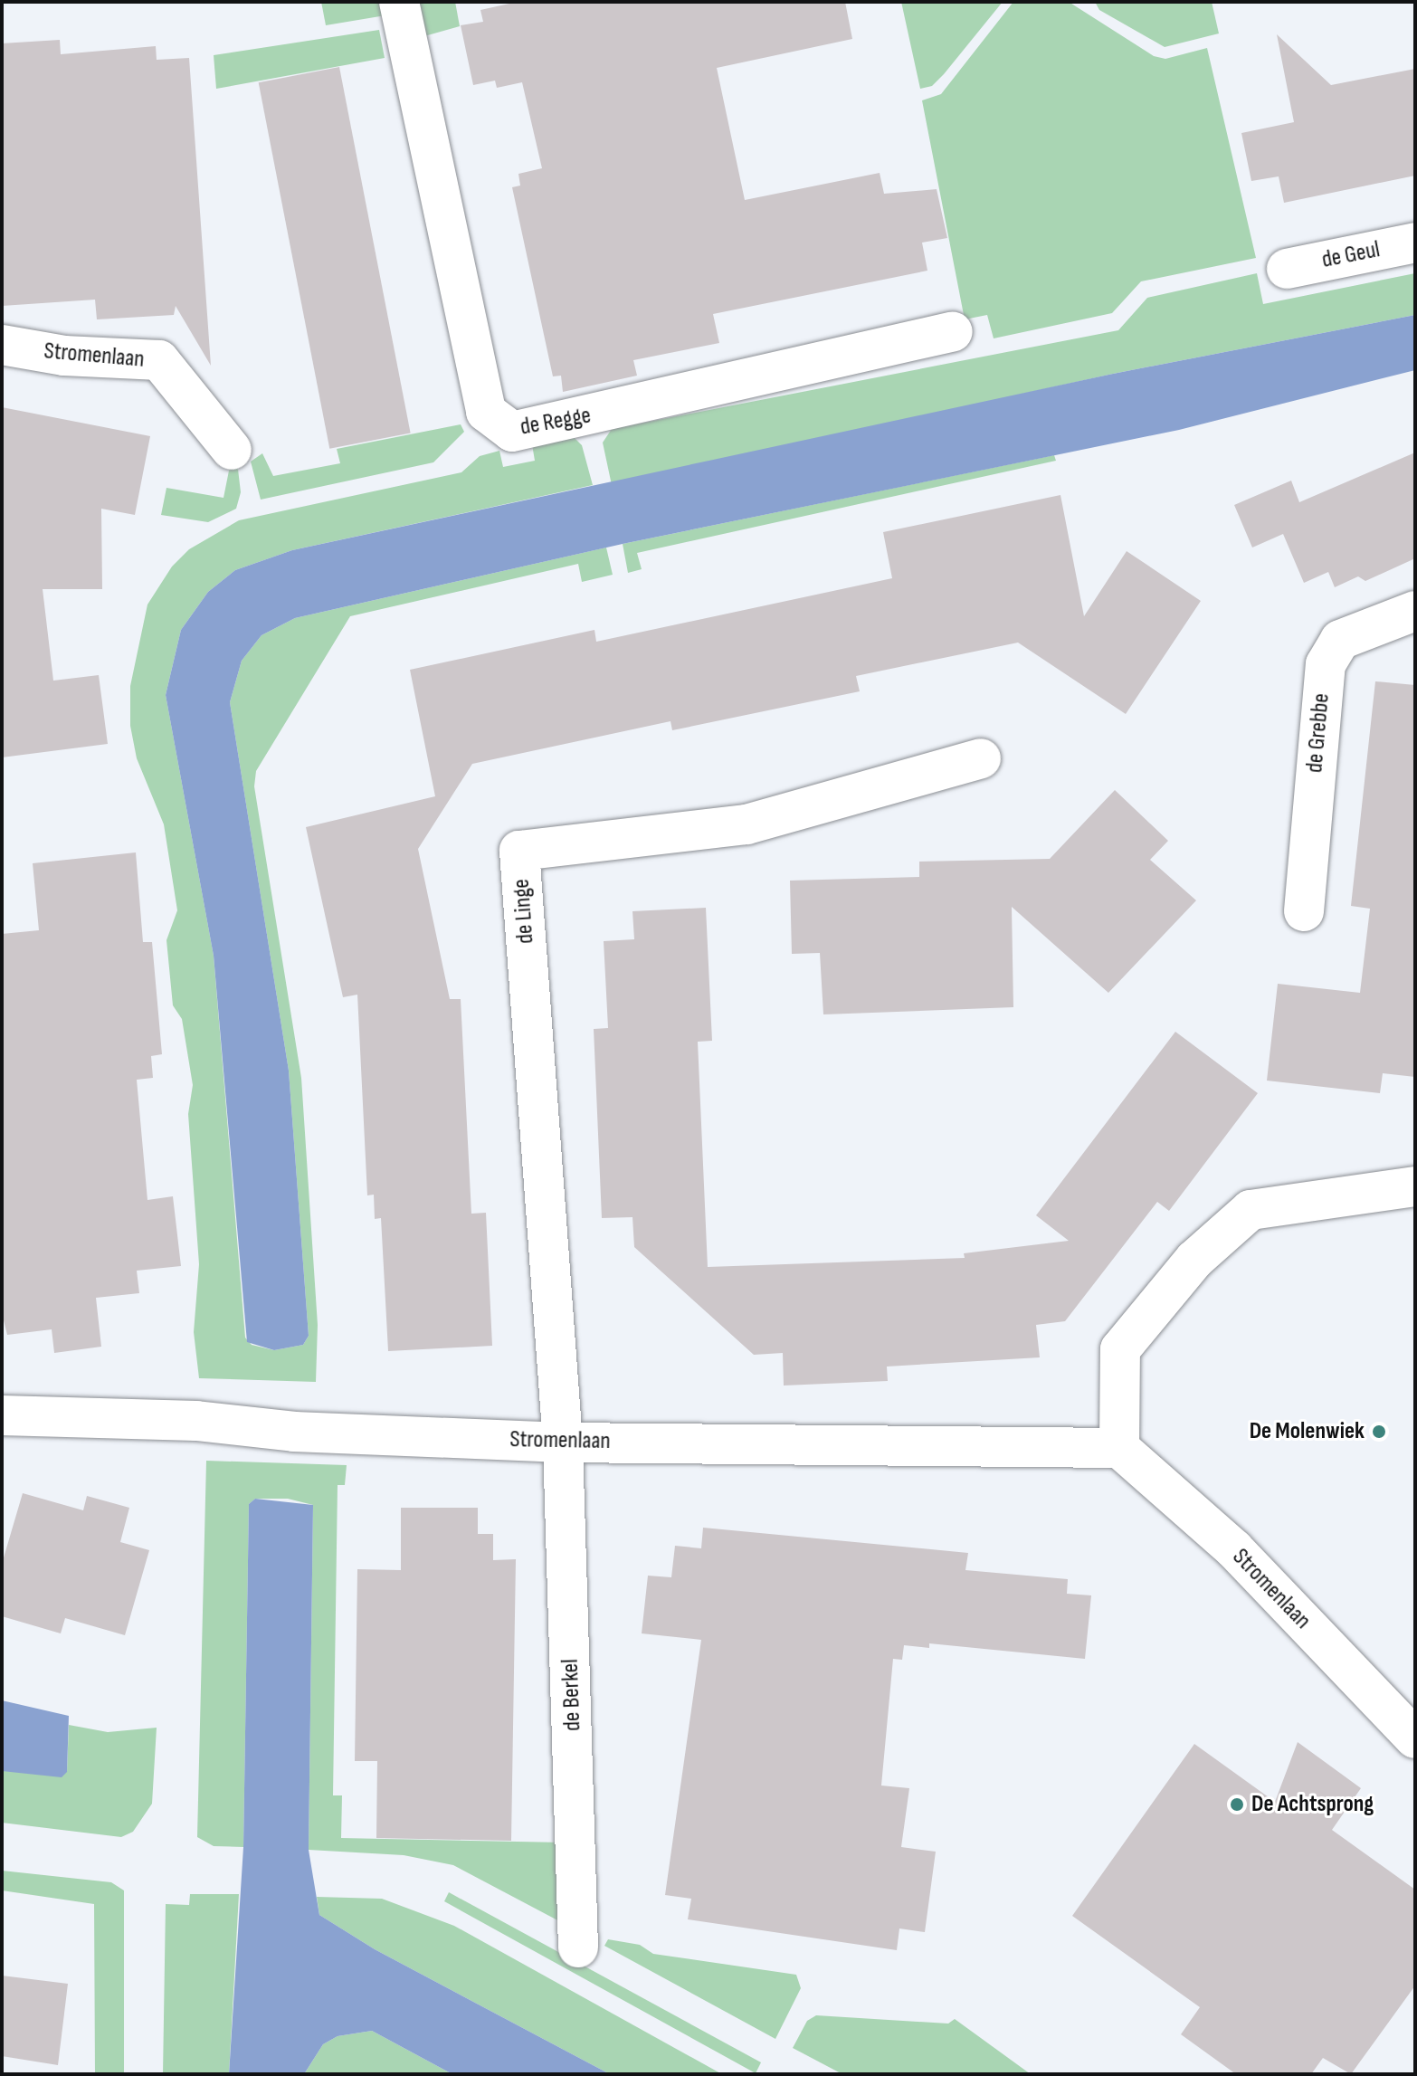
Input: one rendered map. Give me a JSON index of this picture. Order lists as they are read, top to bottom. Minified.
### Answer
{"streets":{"street":["de Geul","Stromenlaan","de Regge","de Grebbe","de Linge","de Berkel"]},"crossings":[["Stromenlaan","de Linge"],["Stromenlaan","de Berkel"],["de Linge","de Berkel"]],"places":["De Molenwiek","De Achtsprong"]}
